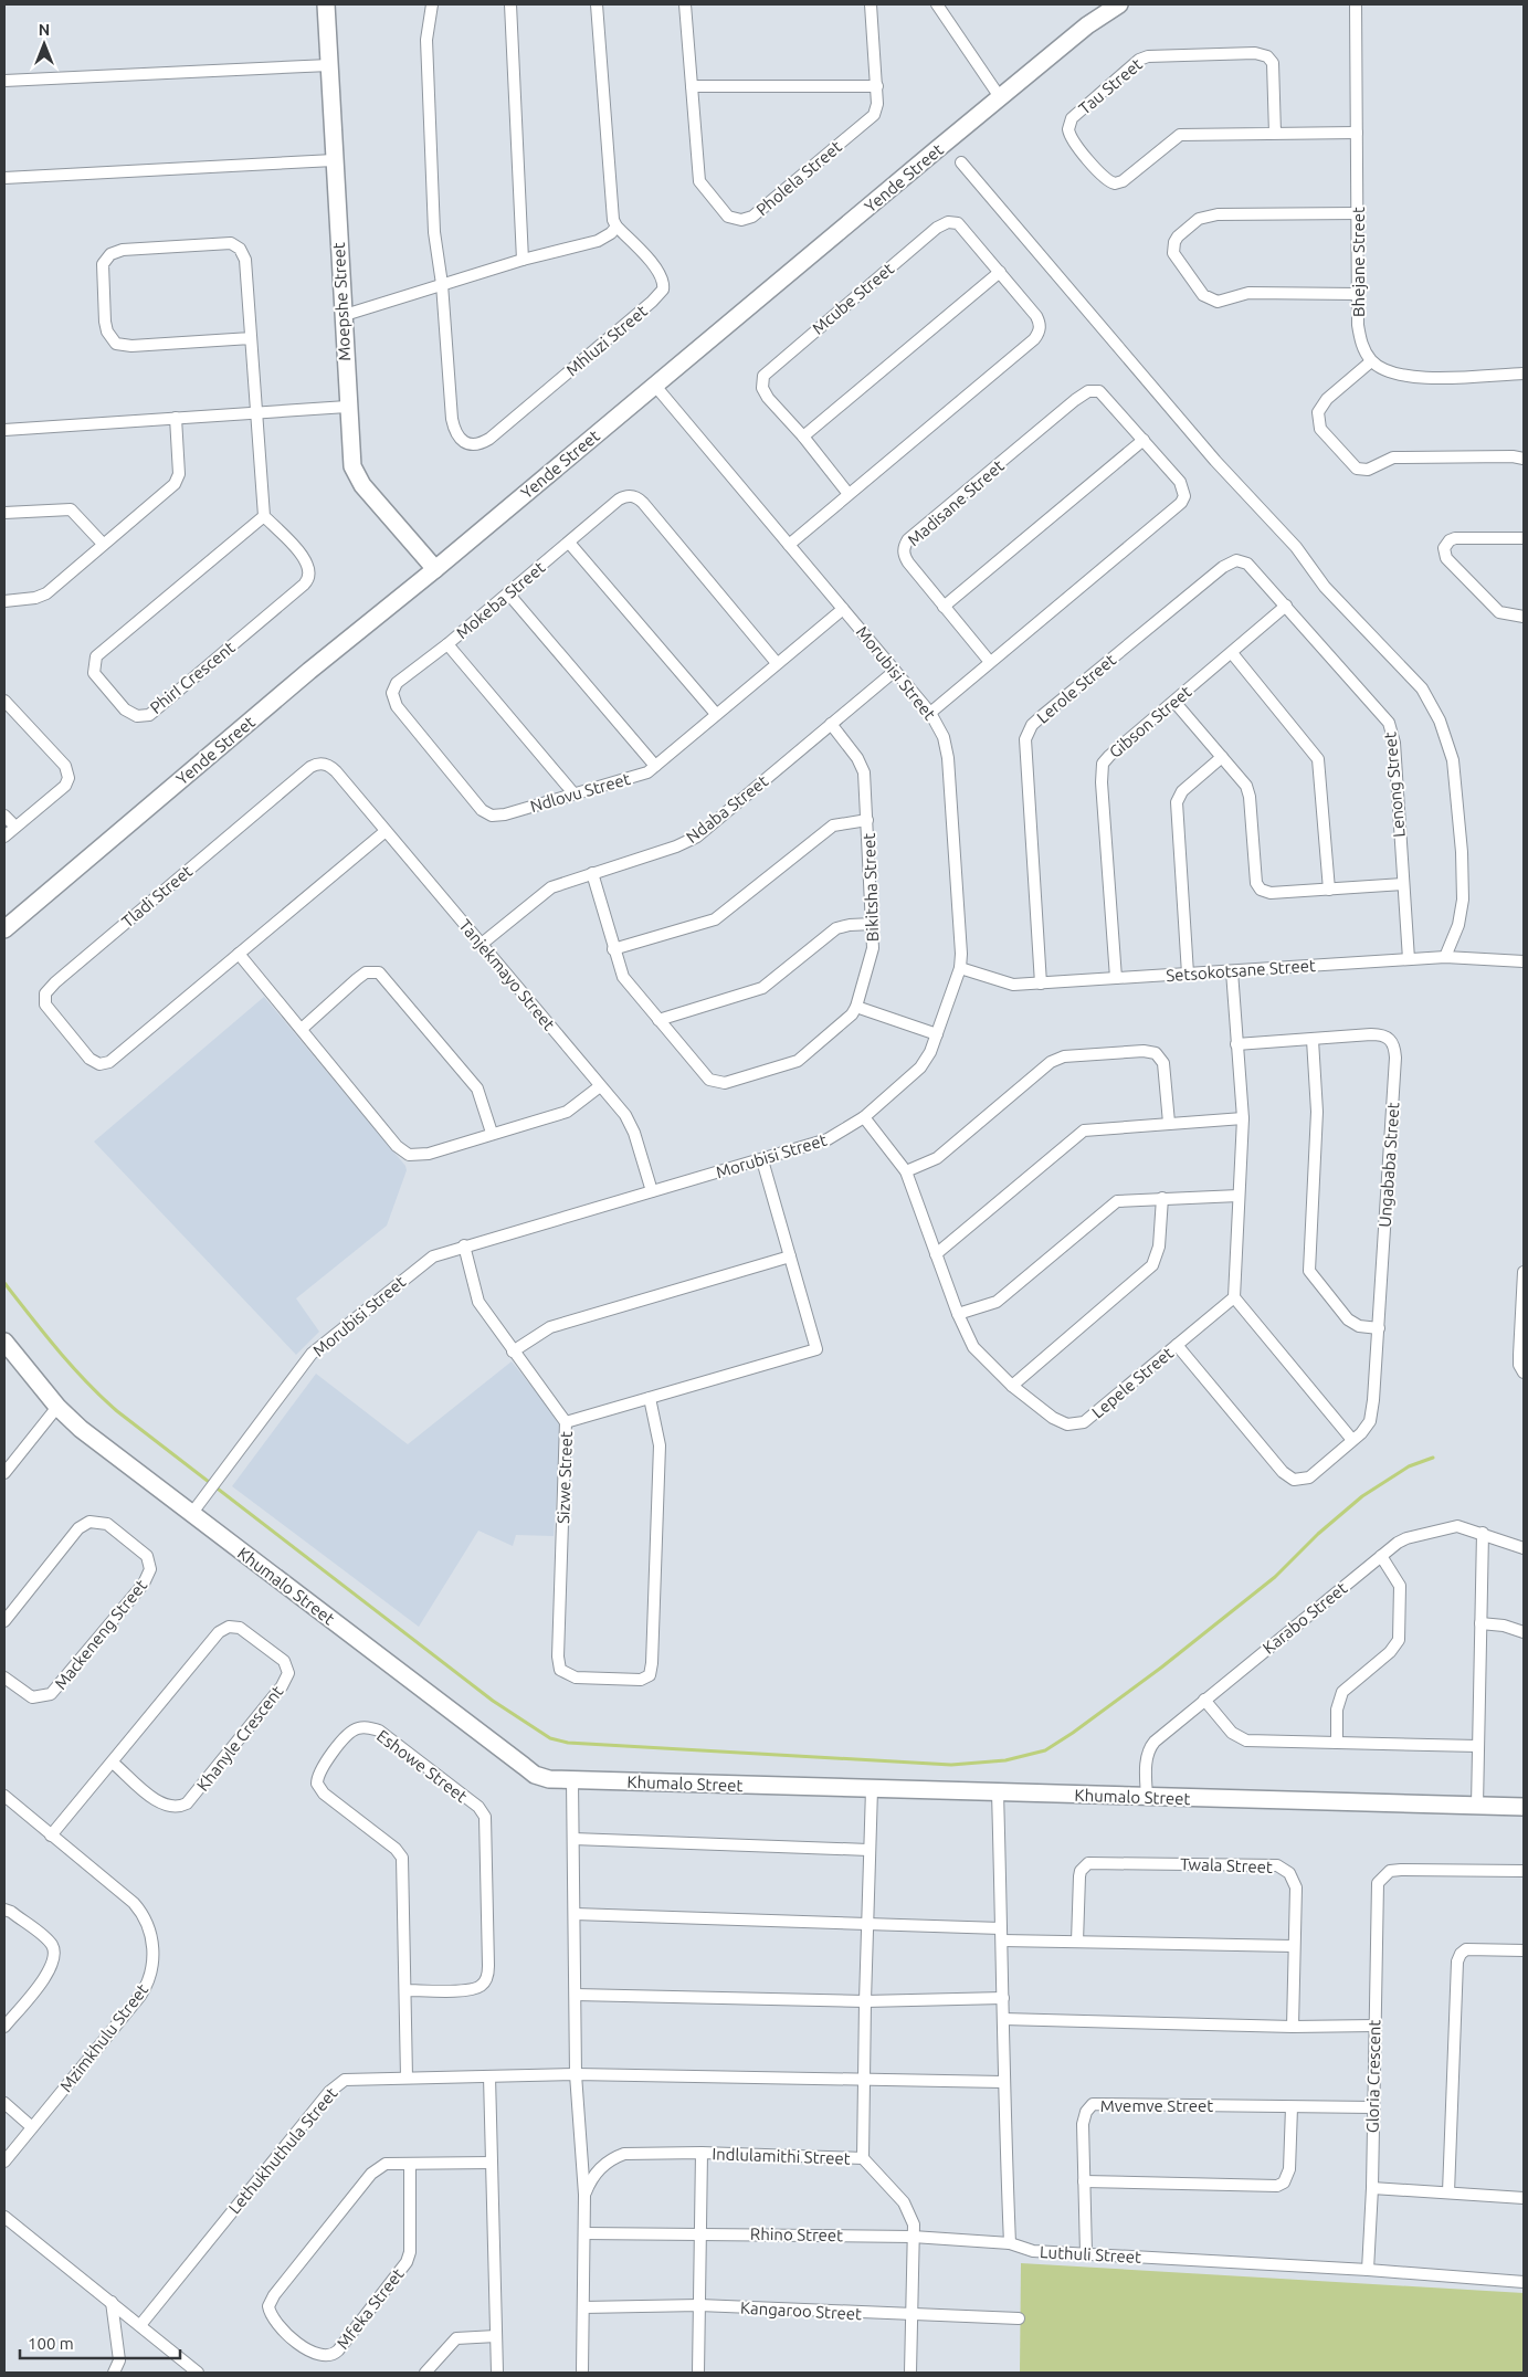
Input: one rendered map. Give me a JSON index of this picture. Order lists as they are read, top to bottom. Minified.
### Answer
{"streets":{"street":["Tau Street","Pholela Street","Yende Street","Bhejane Street","Mcube Street","Moepshe Street","Mhluzi Street","Madisane Street","Mokeba Street","Morubisi Street","PhirI Crescent","Lerole Street","Gibson Street","Lenong Street","Ndlovu Street","Ndaba Street","Bikitsha Street","Tladi Street","Setsokotsane Street","Tanjekmayo Street","Ungababa Street","Lepele Street","Sizwe Street","Khumalo Street","Karabo Street","Mackeneng Street","Khanyle Crescent","Eshowe Street","Twala Street","Mzimkhulu Street","Gloria Crescent","Mvemve Street","Lethukhuthula Street","Indlulamithi Street","Rhino Street","Luthuli Street","Mfeka Street","Kangaroo Street"]},"crossings":[["Tau Street","Bhejane Street"],["Yende Street","Moepshe Street"],["Yende Street","Morubisi Street"],["Mokeba Street","Ndlovu Street"],["Morubisi Street","Ndlovu Street"],["Morubisi Street","Ndaba Street"],["Morubisi Street","Setsokotsane Street"],["Morubisi Street","Tanjekmayo Street"],["Morubisi Street","Lepele Street"],["Morubisi Street","Khumalo Street"],["Lerole Street","Lenong Street"],["Lerole Street","Setsokotsane Street"],["Gibson Street","Lenong Street"],["Gibson Street","Setsokotsane Street"],["Lenong Street","Setsokotsane Street"],["Ndaba Street","Bikitsha Street"],["Ndaba Street","Tanjekmayo Street"],["Tladi Street","Tanjekmayo Street"],["Ungababa Street","Lepele Street"],["Khumalo Street","Karabo Street"],["Khanyle Crescent","Mzimkhulu Street"],["Eshowe Street","Lethukhuthula Street"],["Gloria Crescent","Mvemve Street"],["Gloria Crescent","Luthuli Street"],["Mvemve Street","Luthuli Street"],["Indlulamithi Street","Rhino Street"],["Indlulamithi Street","Kangaroo Street"],["Rhino Street","Luthuli Street"]],"scale_bar":"100 m","north":"top"}
